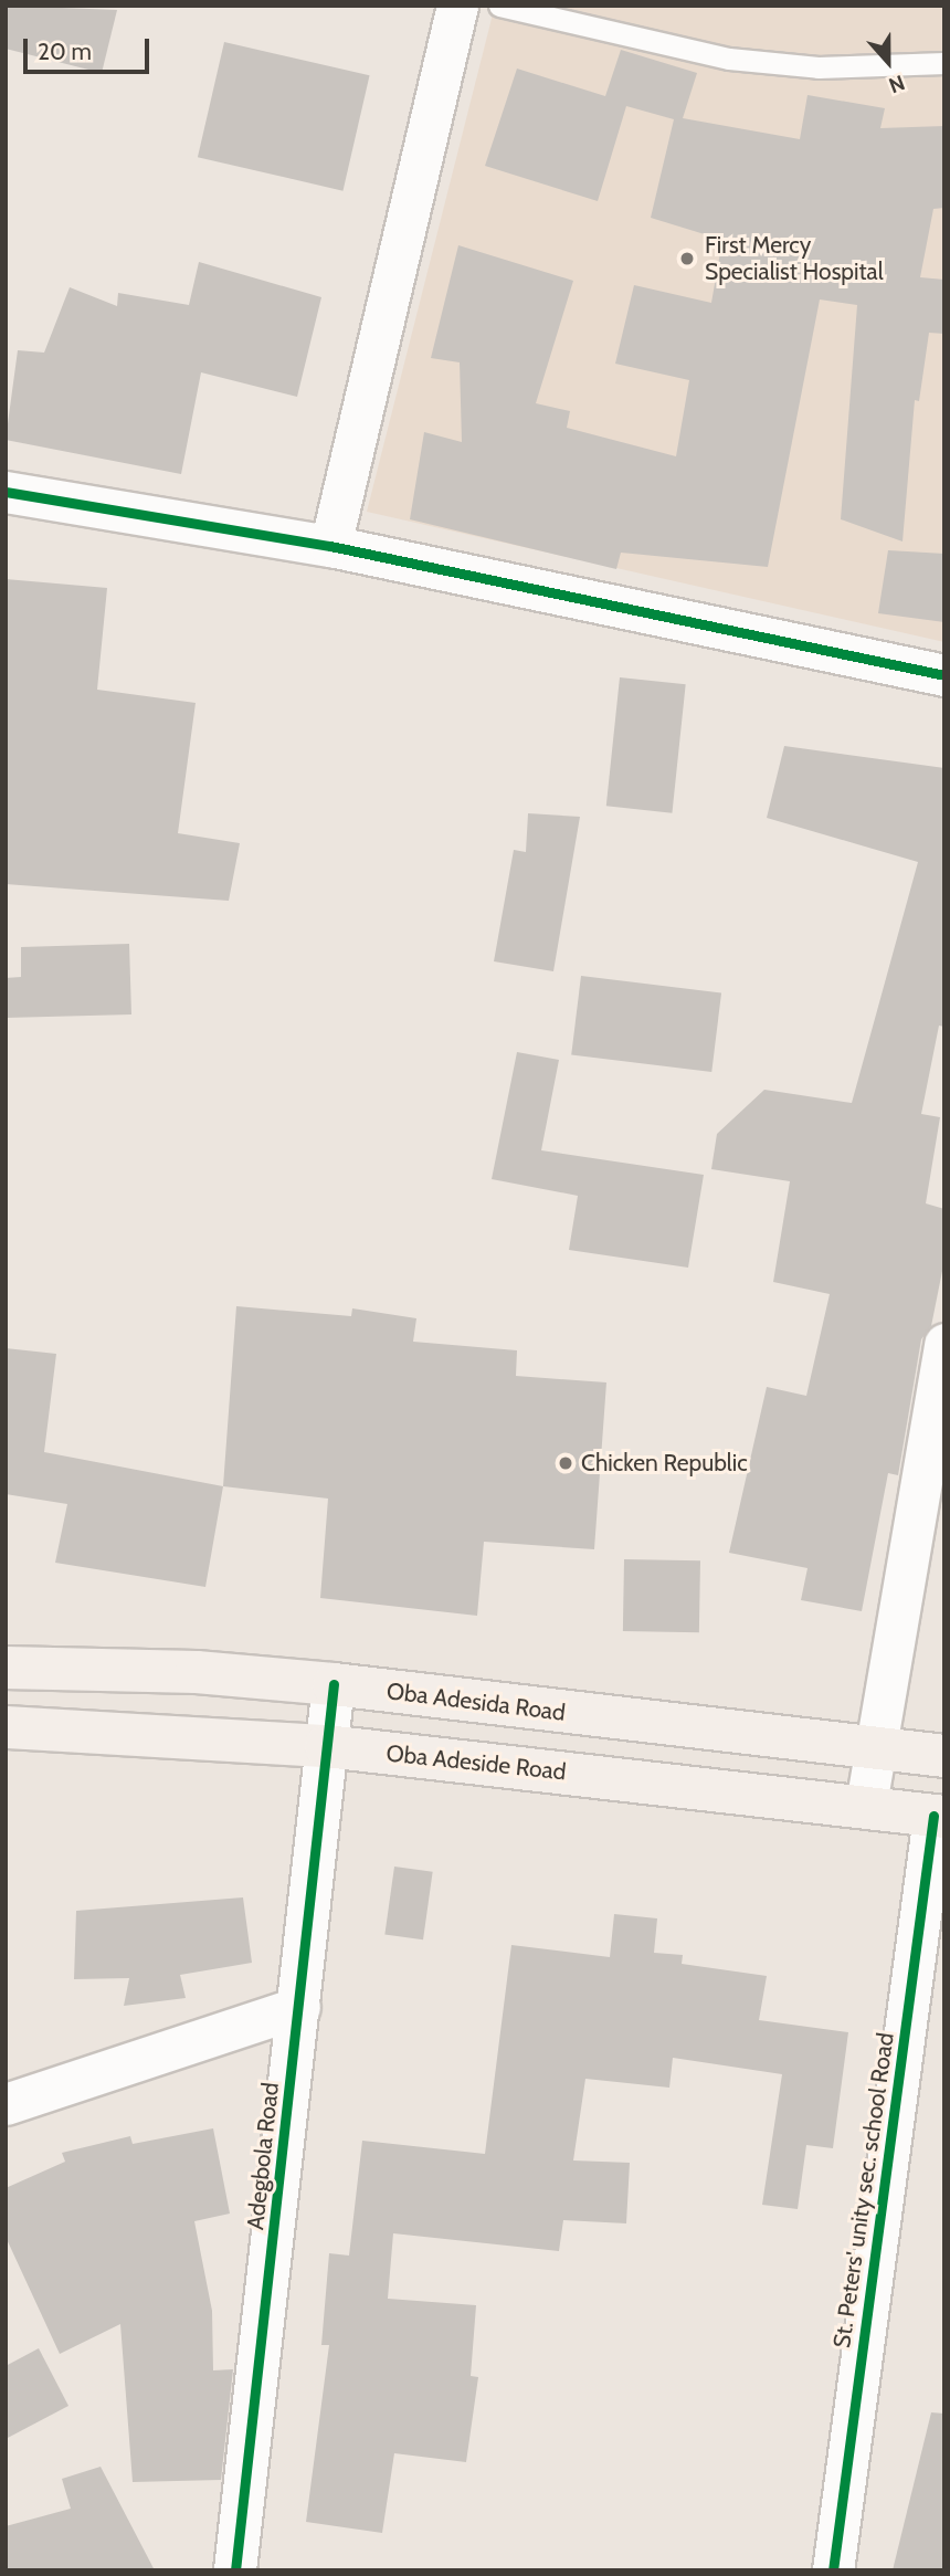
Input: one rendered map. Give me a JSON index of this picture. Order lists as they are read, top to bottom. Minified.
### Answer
{"streets":{"main road":["Oba Adesida Road","Oba Adeside Road"],"street":["Adegbola Road","St. Peters' unity sec. school Road"]},"crossings":[["Oba Adesida Road","Adegbola Road"],["Oba Adeside Road","Adegbola Road"],["Oba Adeside Road","St. Peters' unity sec. school Road"]],"places":["First Mercy Specialist Hospital","Chicken Republic"],"scale_bar":"20 m","north":"bottom"}
